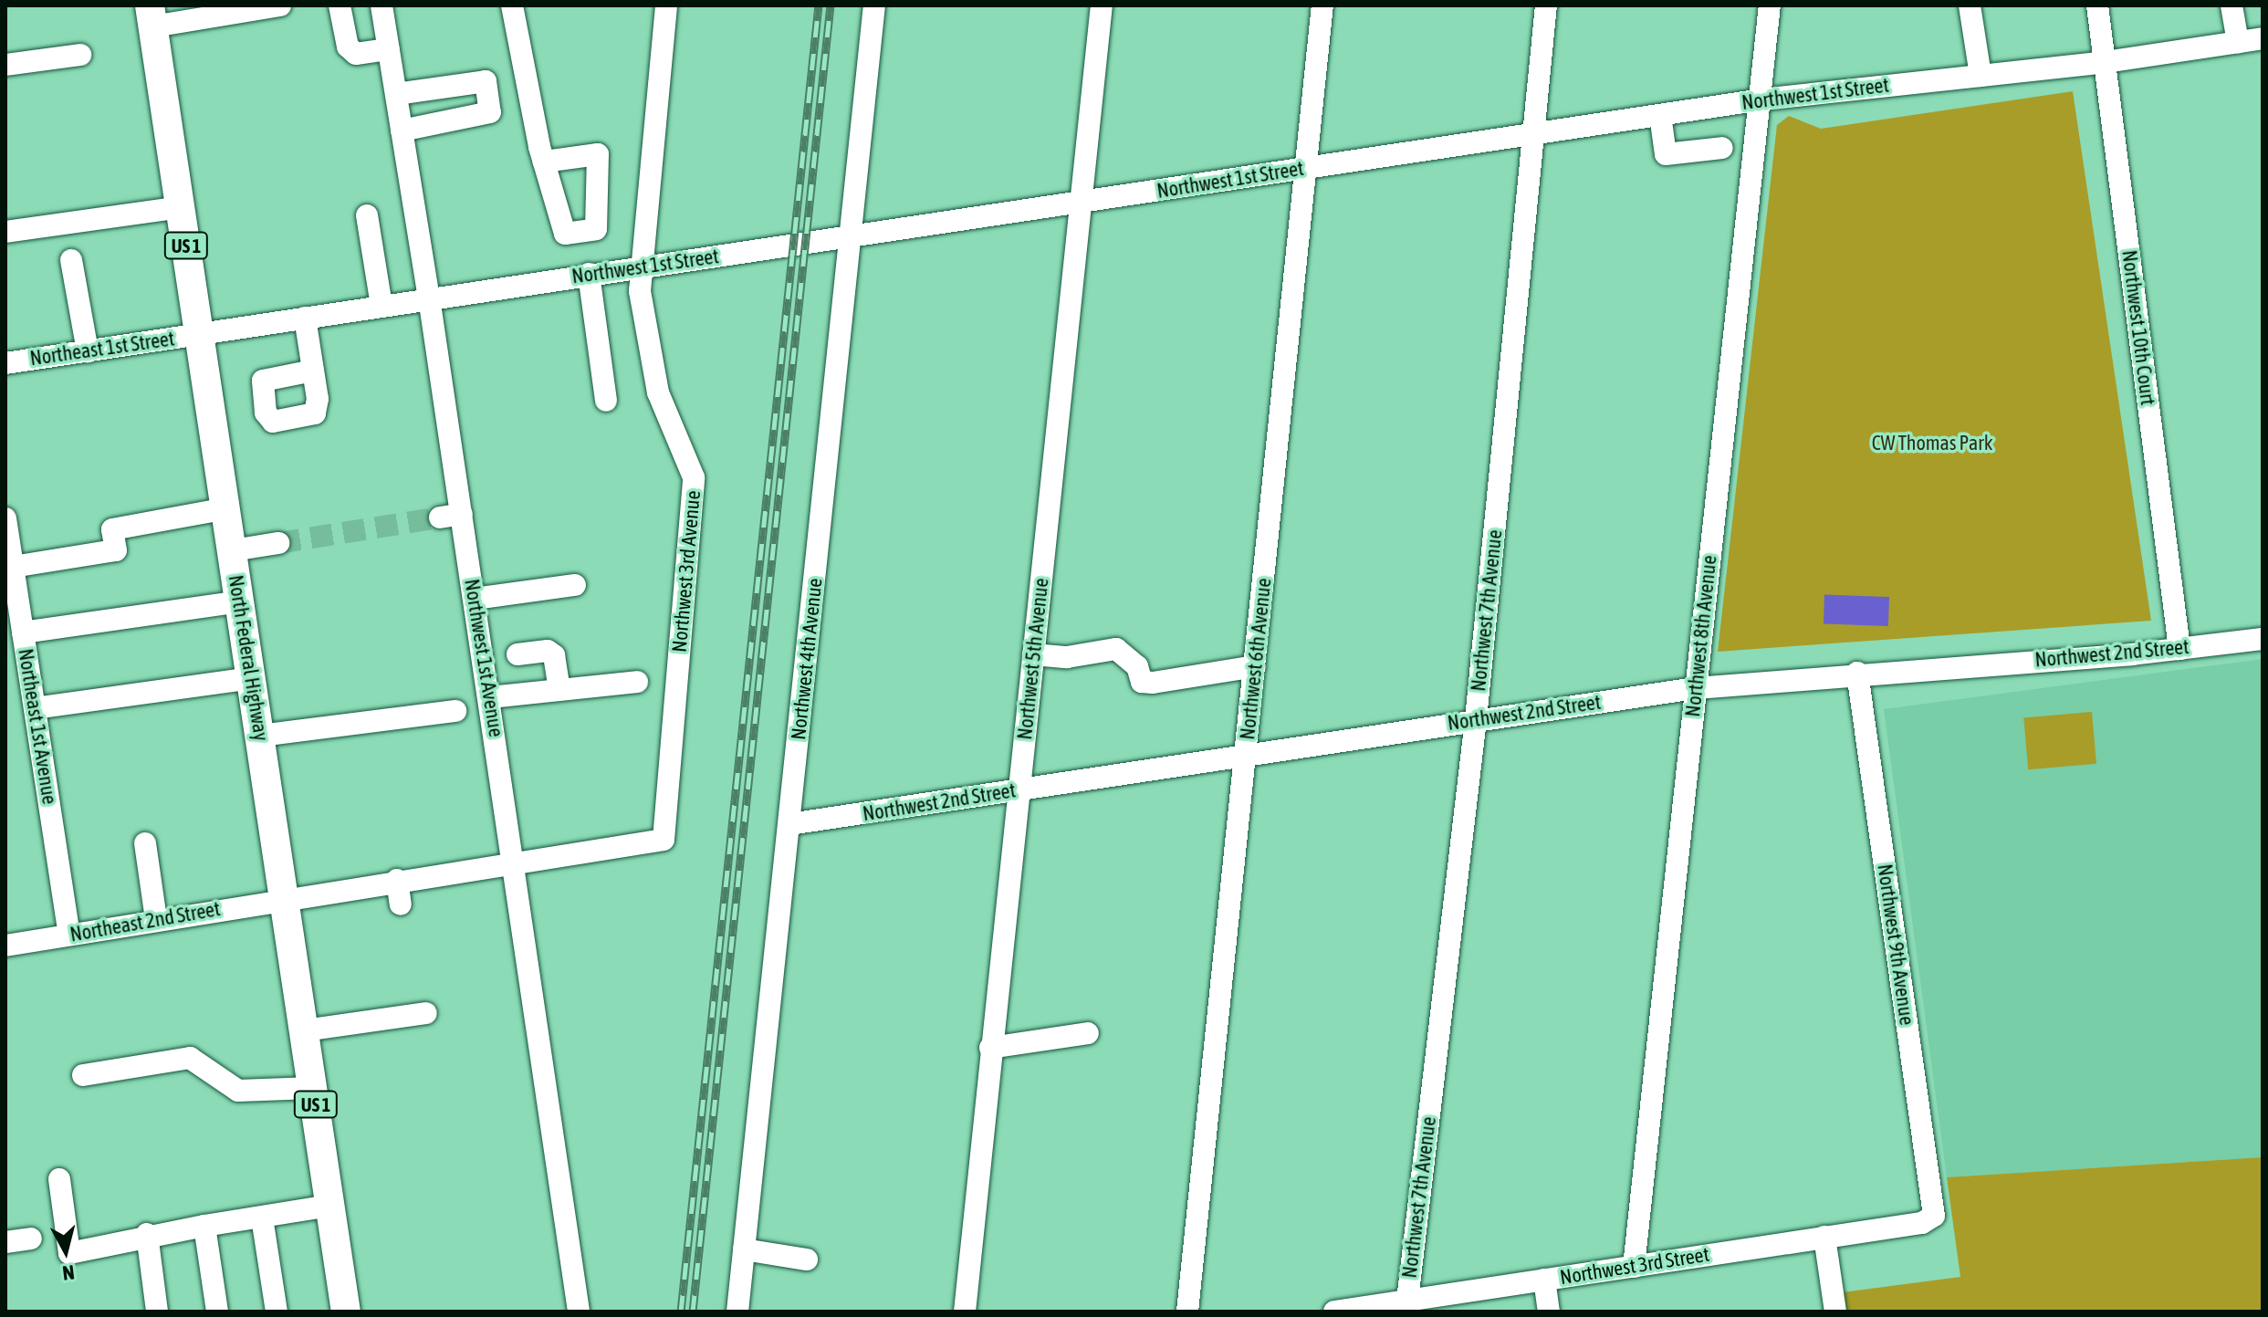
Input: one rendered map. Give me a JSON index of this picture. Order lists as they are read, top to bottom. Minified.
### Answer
{"streets":{"main road":["US 1","North Federal Highway"],"street":["Northwest 1st Street","Northwest 10th Court","Northeast 1st Street","Northwest 3rd Avenue","Northwest 7th Avenue","Northwest 8th Avenue","Northwest 2nd Street","Northwest 1st Avenue","Northwest 4th Avenue","Northwest 5th Avenue","Northwest 6th Avenue","Northeast 1st Avenue","Northeast 2nd Street","Northwest 9th Avenue","Northwest 3rd Street"]},"crossings":[["Northwest 1st Street","Northwest 10th Court"],["Northwest 1st Street","Northeast 1st Street"],["Northwest 1st Street","Northwest 3rd Avenue"],["Northwest 1st Street","Northwest 7th Avenue"],["Northwest 1st Street","Northwest 8th Avenue"],["Northwest 1st Street","North Federal Highway"],["Northwest 1st Street","Northwest 1st Avenue"],["Northwest 1st Street","Northwest 4th Avenue"],["Northwest 1st Street","Northwest 5th Avenue"],["Northwest 1st Street","Northwest 6th Avenue"],["Northwest 10th Court","Northwest 2nd Street"],["Northeast 1st Street","North Federal Highway"],["Northwest 3rd Avenue","Northwest 1st Avenue"],["Northwest 7th Avenue","Northwest 2nd Street"],["Northwest 7th Avenue","Northwest 3rd Street"],["Northwest 8th Avenue","Northwest 2nd Street"],["Northwest 8th Avenue","Northwest 3rd Street"],["Northwest 2nd Street","Northwest 4th Avenue"],["Northwest 2nd Street","Northwest 5th Avenue"],["Northwest 2nd Street","Northwest 6th Avenue"],["Northwest 2nd Street","Northwest 9th Avenue"],["North Federal Highway","Northeast 2nd Street"],["Northeast 1st Avenue","Northeast 2nd Street"],["Northwest 9th Avenue","Northwest 3rd Street"]],"parks":["CW Thomas Park"],"north":"bottom"}
